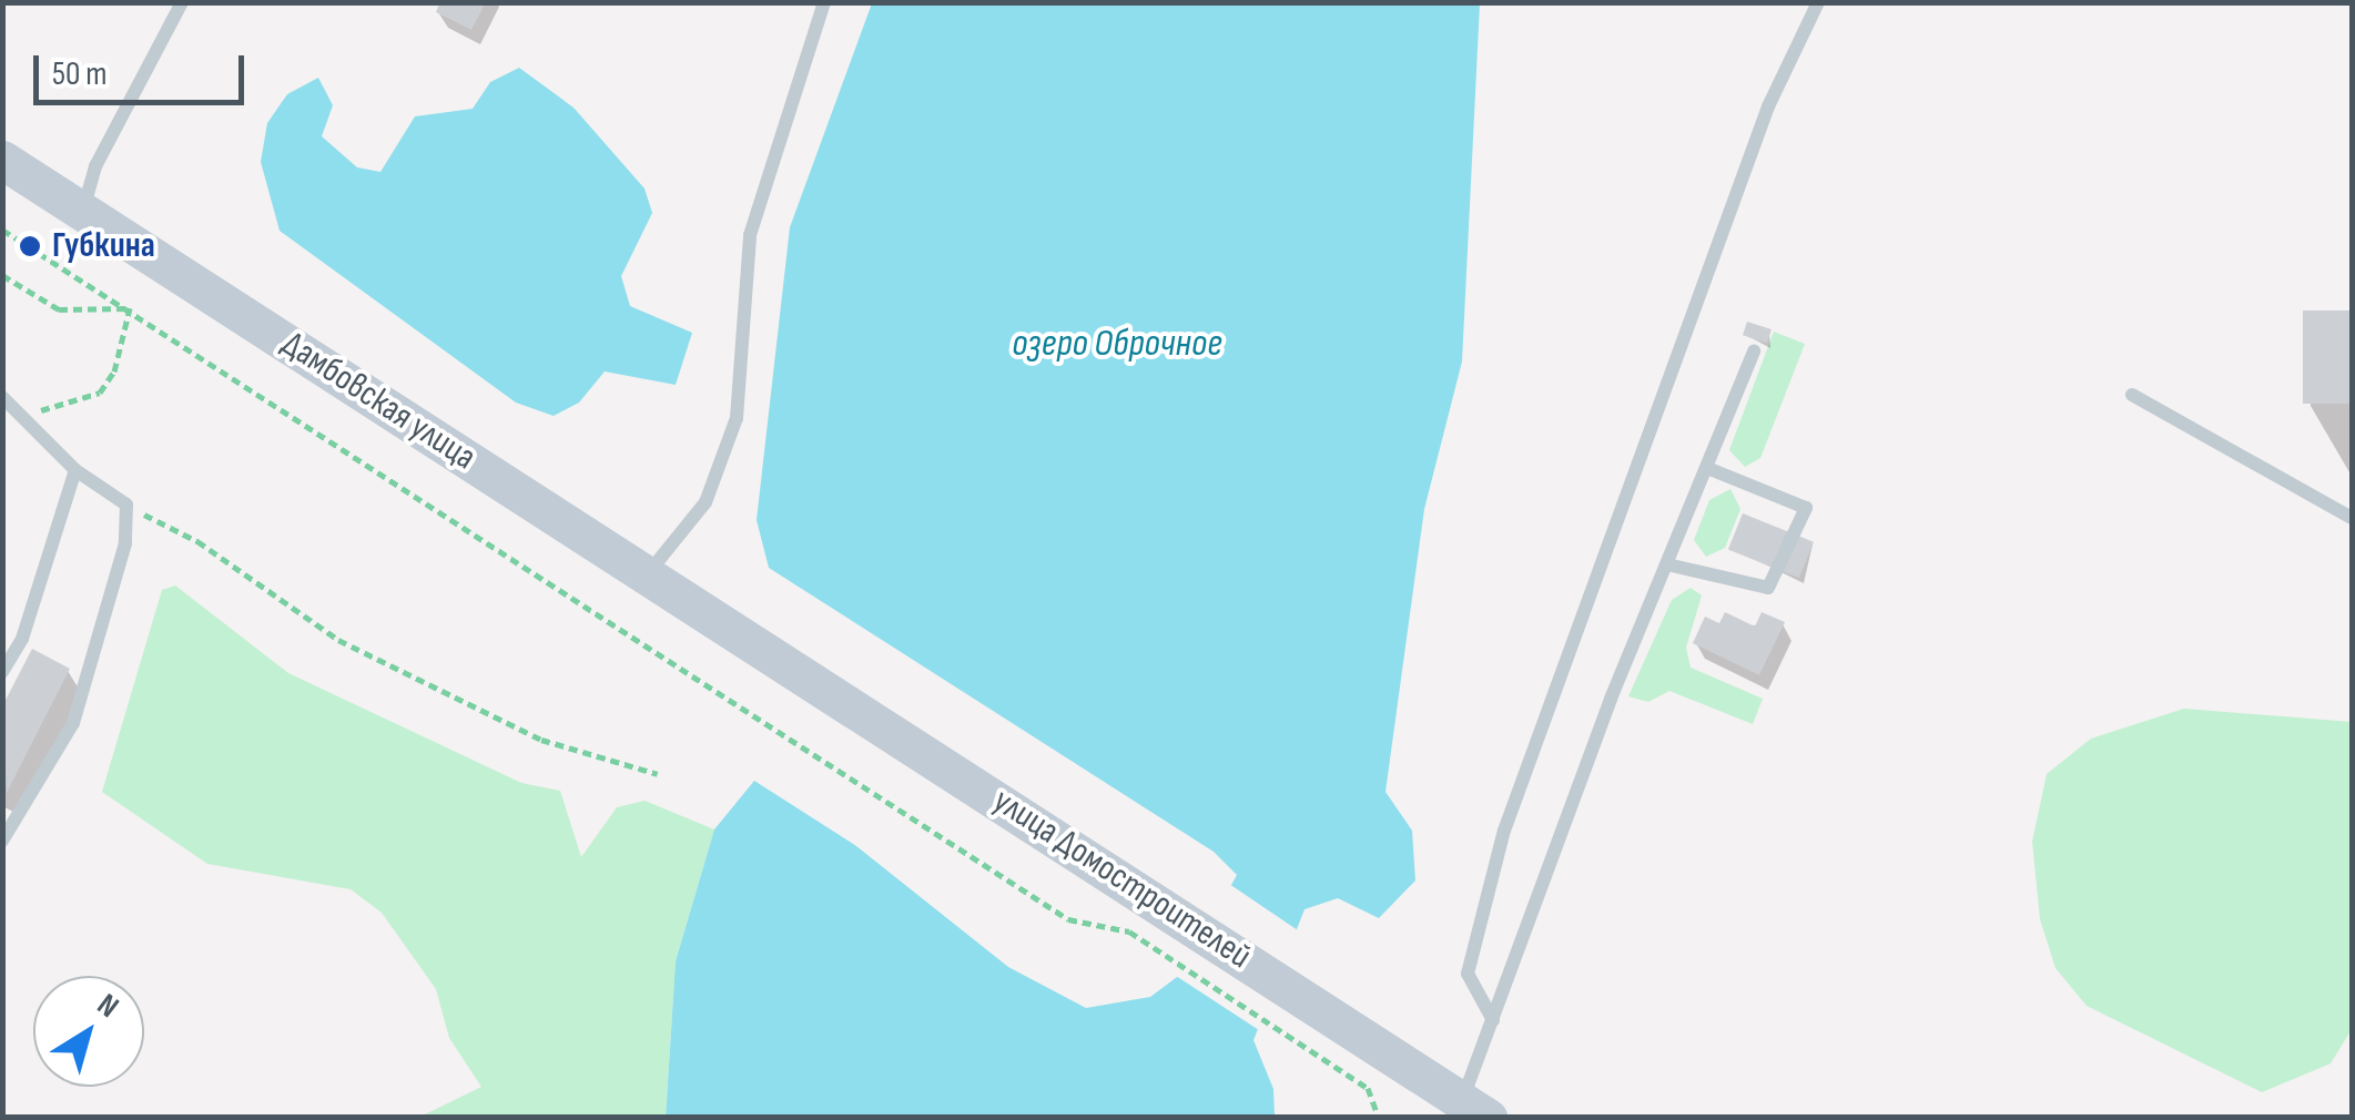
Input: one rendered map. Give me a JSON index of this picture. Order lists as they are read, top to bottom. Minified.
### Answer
{"streets":{"main road":["Дамбовская улица","улица Домостроителей"]},"crossings":[["Дамбовская улица","улица Домостроителей"]],"water":["озеро Оброчное"],"places":["Губкина"],"scale_bar":"50 m","north":"top right"}
